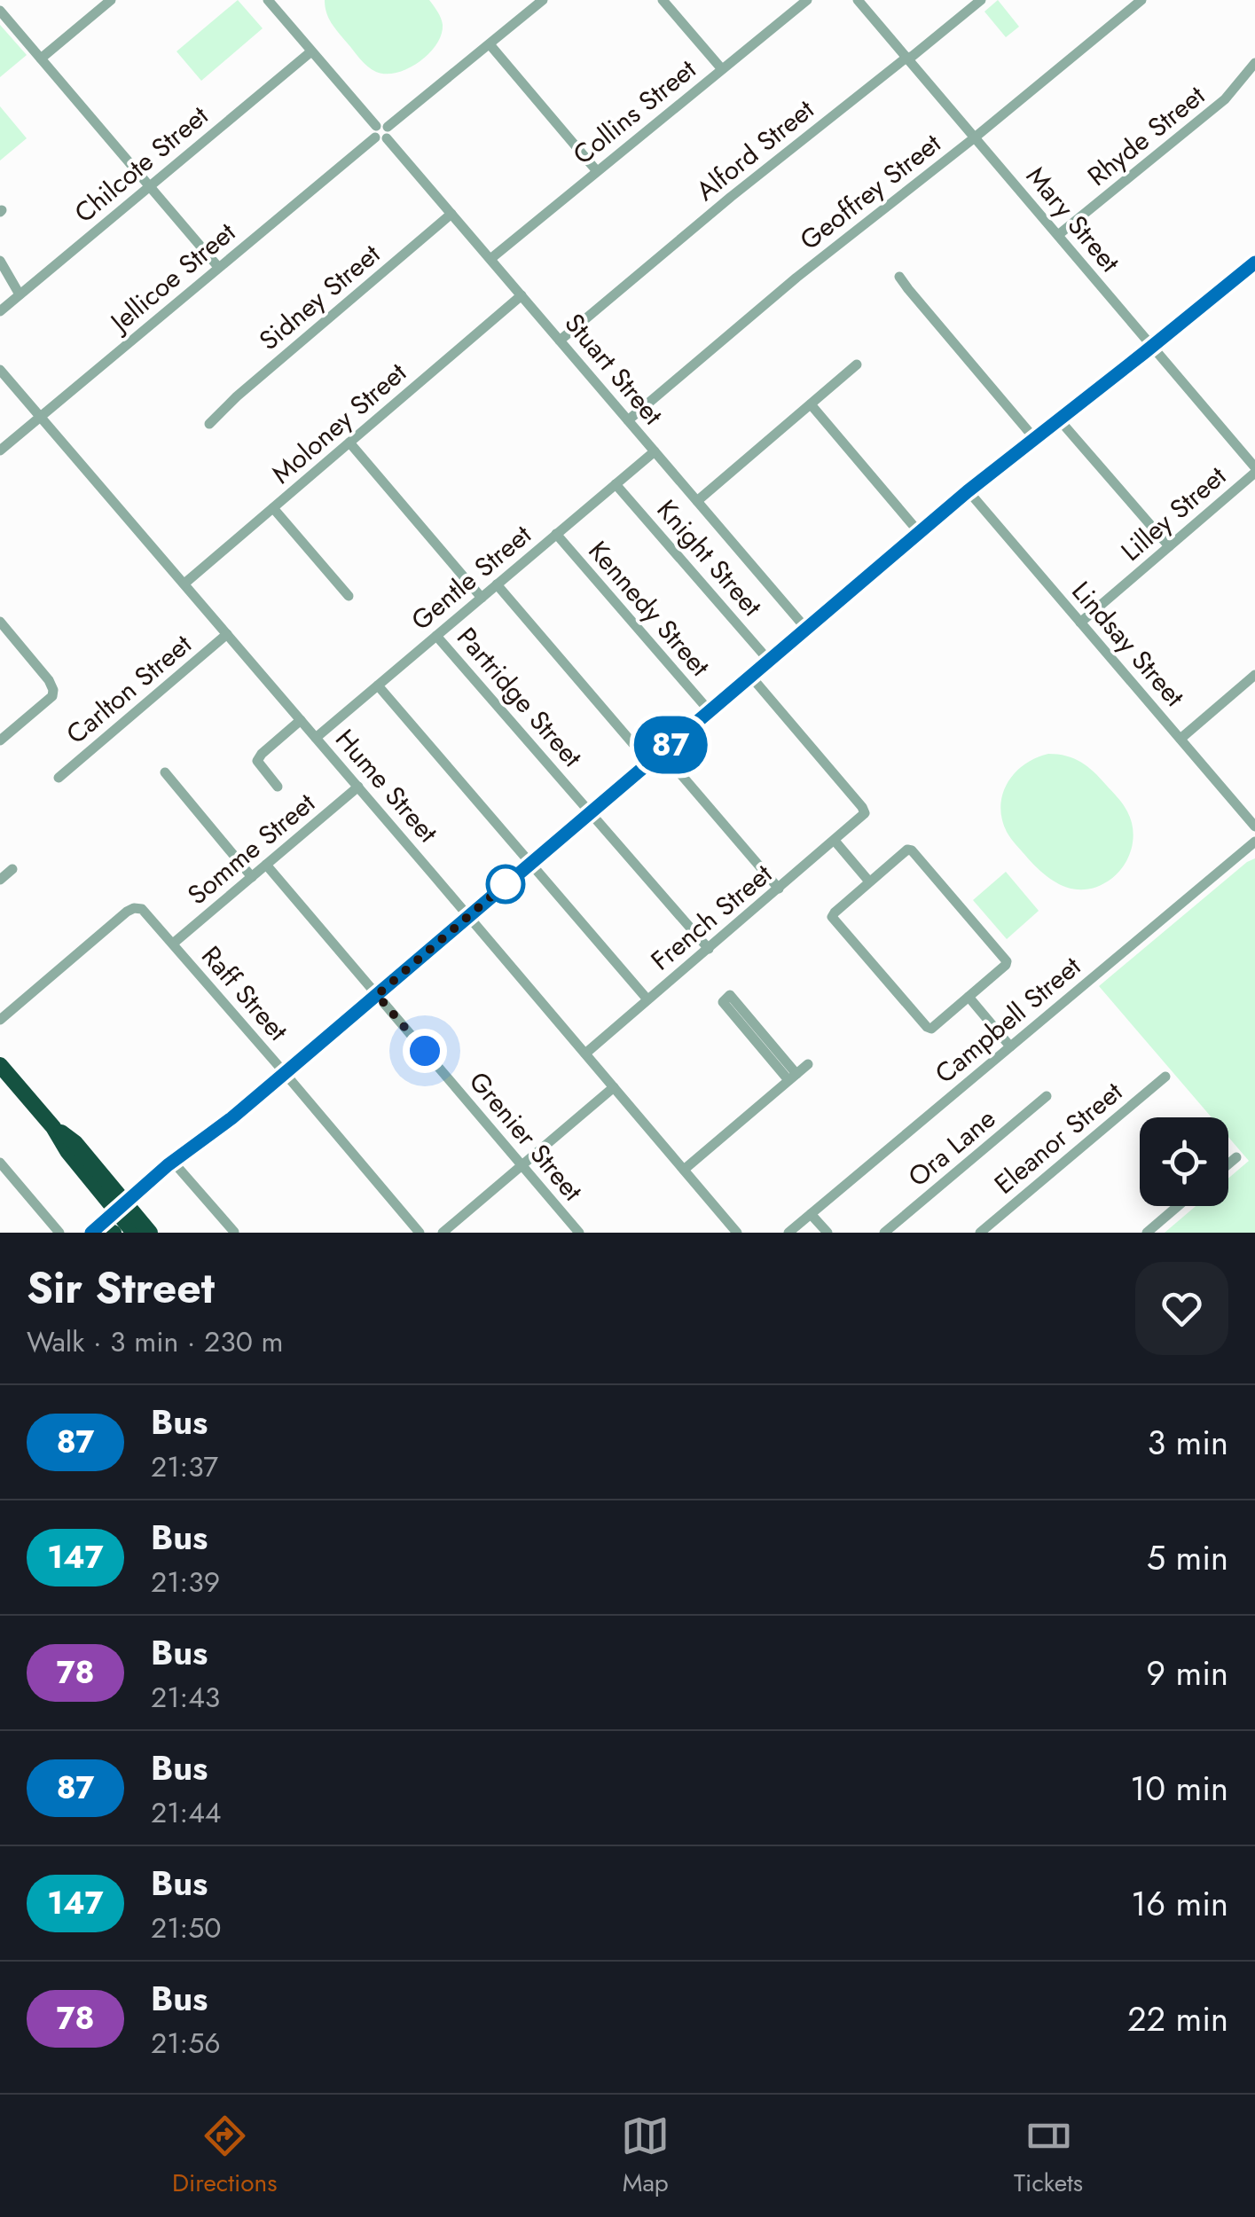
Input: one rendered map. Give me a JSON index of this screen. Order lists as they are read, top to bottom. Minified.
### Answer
{"streets":{"street":["Collins Street","Rhyde Street","Alford Street","Chilcote Street","Geoffrey Street","Mary Street","Jellicoe Street","Sidney Street","Stuart Street","Moloney Street","Lilley Street","Knight Street","Gentle Street","Kennedy Street","Lindsay Street","Carlton Street","Partridge Street","Hume Street","Somme Street","French Street","Raff Street","Campbell Street","Grenier Street","Eleanor Street","Ora Lane"]},"crossings":[["Collins Street","Stuart Street"],["Rhyde Street","Mary Street"],["Alford Street","Mary Street"],["Alford Street","Stuart Street"],["Chilcote Street","Stuart Street"],["Geoffrey Street","Mary Street"],["Geoffrey Street","Stuart Street"],["Mary Street","Lilley Street"],["Jellicoe Street","Stuart Street"],["Jellicoe Street","Hume Street"],["Sidney Street","Stuart Street"],["Stuart Street","Moloney Street"],["Stuart Street","Gentle Street"],["Moloney Street","Hume Street"],["Lilley Street","Lindsay Street"],["Knight Street","Gentle Street"],["Gentle Street","Kennedy Street"],["Gentle Street","Partridge Street"],["Gentle Street","Hume Street"],["Carlton Street","Hume Street"],["Partridge Street","French Street"],["Hume Street","Somme Street"],["Hume Street","French Street"],["Somme Street","Raff Street"],["Somme Street","Grenier Street"]],"lines":["bus line 87"],"page":{"on_map":"87","heading":["Sir Street","Walk · 3 min · 230 m"],"list":[{"mark":"87","name":"Bus","note":"21:37","value":"3 min"},{"mark":"147","name":"Bus","note":"21:39","value":"5 min"},{"mark":"78","name":"Bus","note":"21:43","value":"9 min"},{"mark":"87","name":"Bus","note":"21:44","value":"10 min"},{"mark":"147","name":"Bus","note":"21:50","value":"16 min"},{"mark":"78","name":"Bus","note":"21:56","value":"22 min"}],"tabs":["Directions","Map","Tickets"]}}
